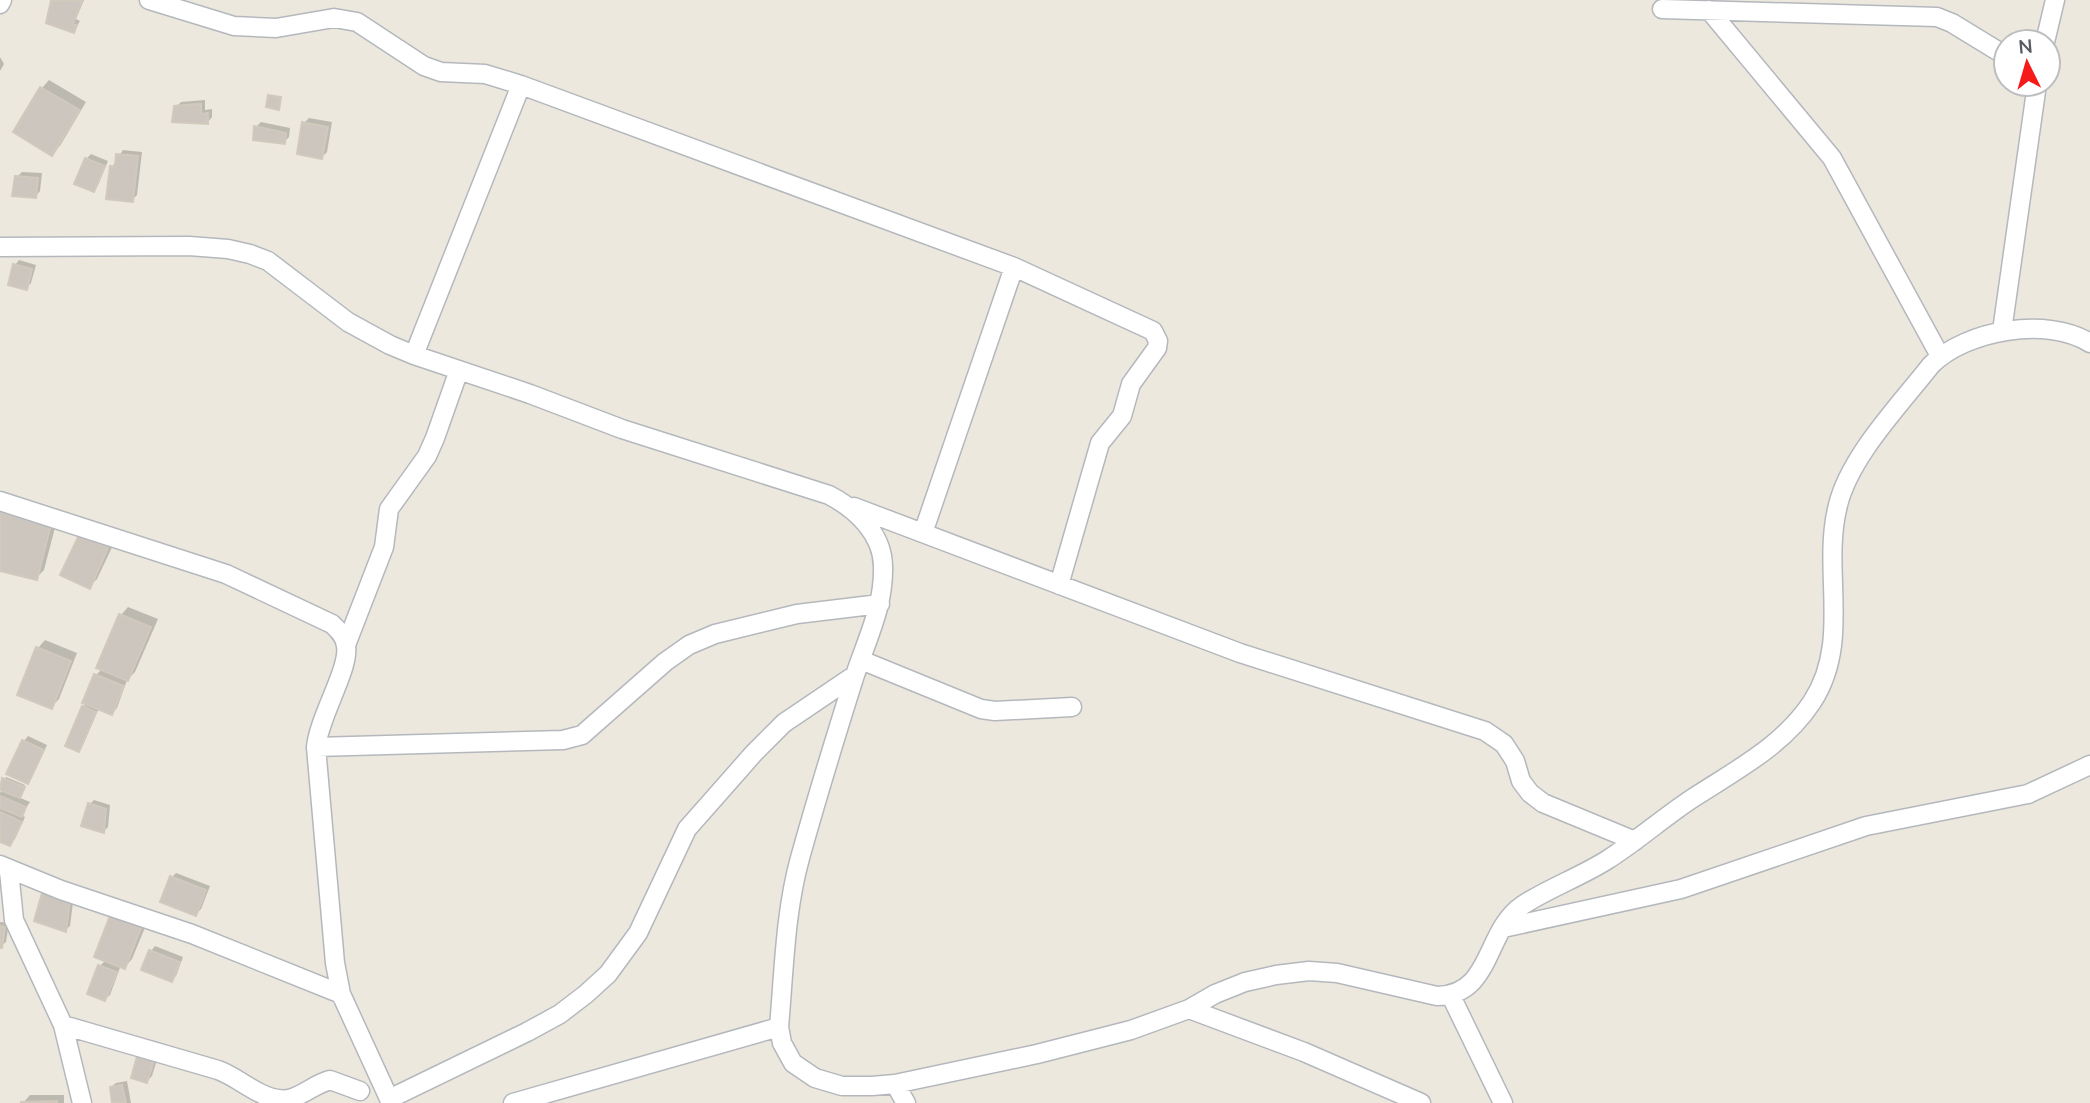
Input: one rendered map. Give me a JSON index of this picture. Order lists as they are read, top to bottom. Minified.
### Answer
{"north":"top"}
